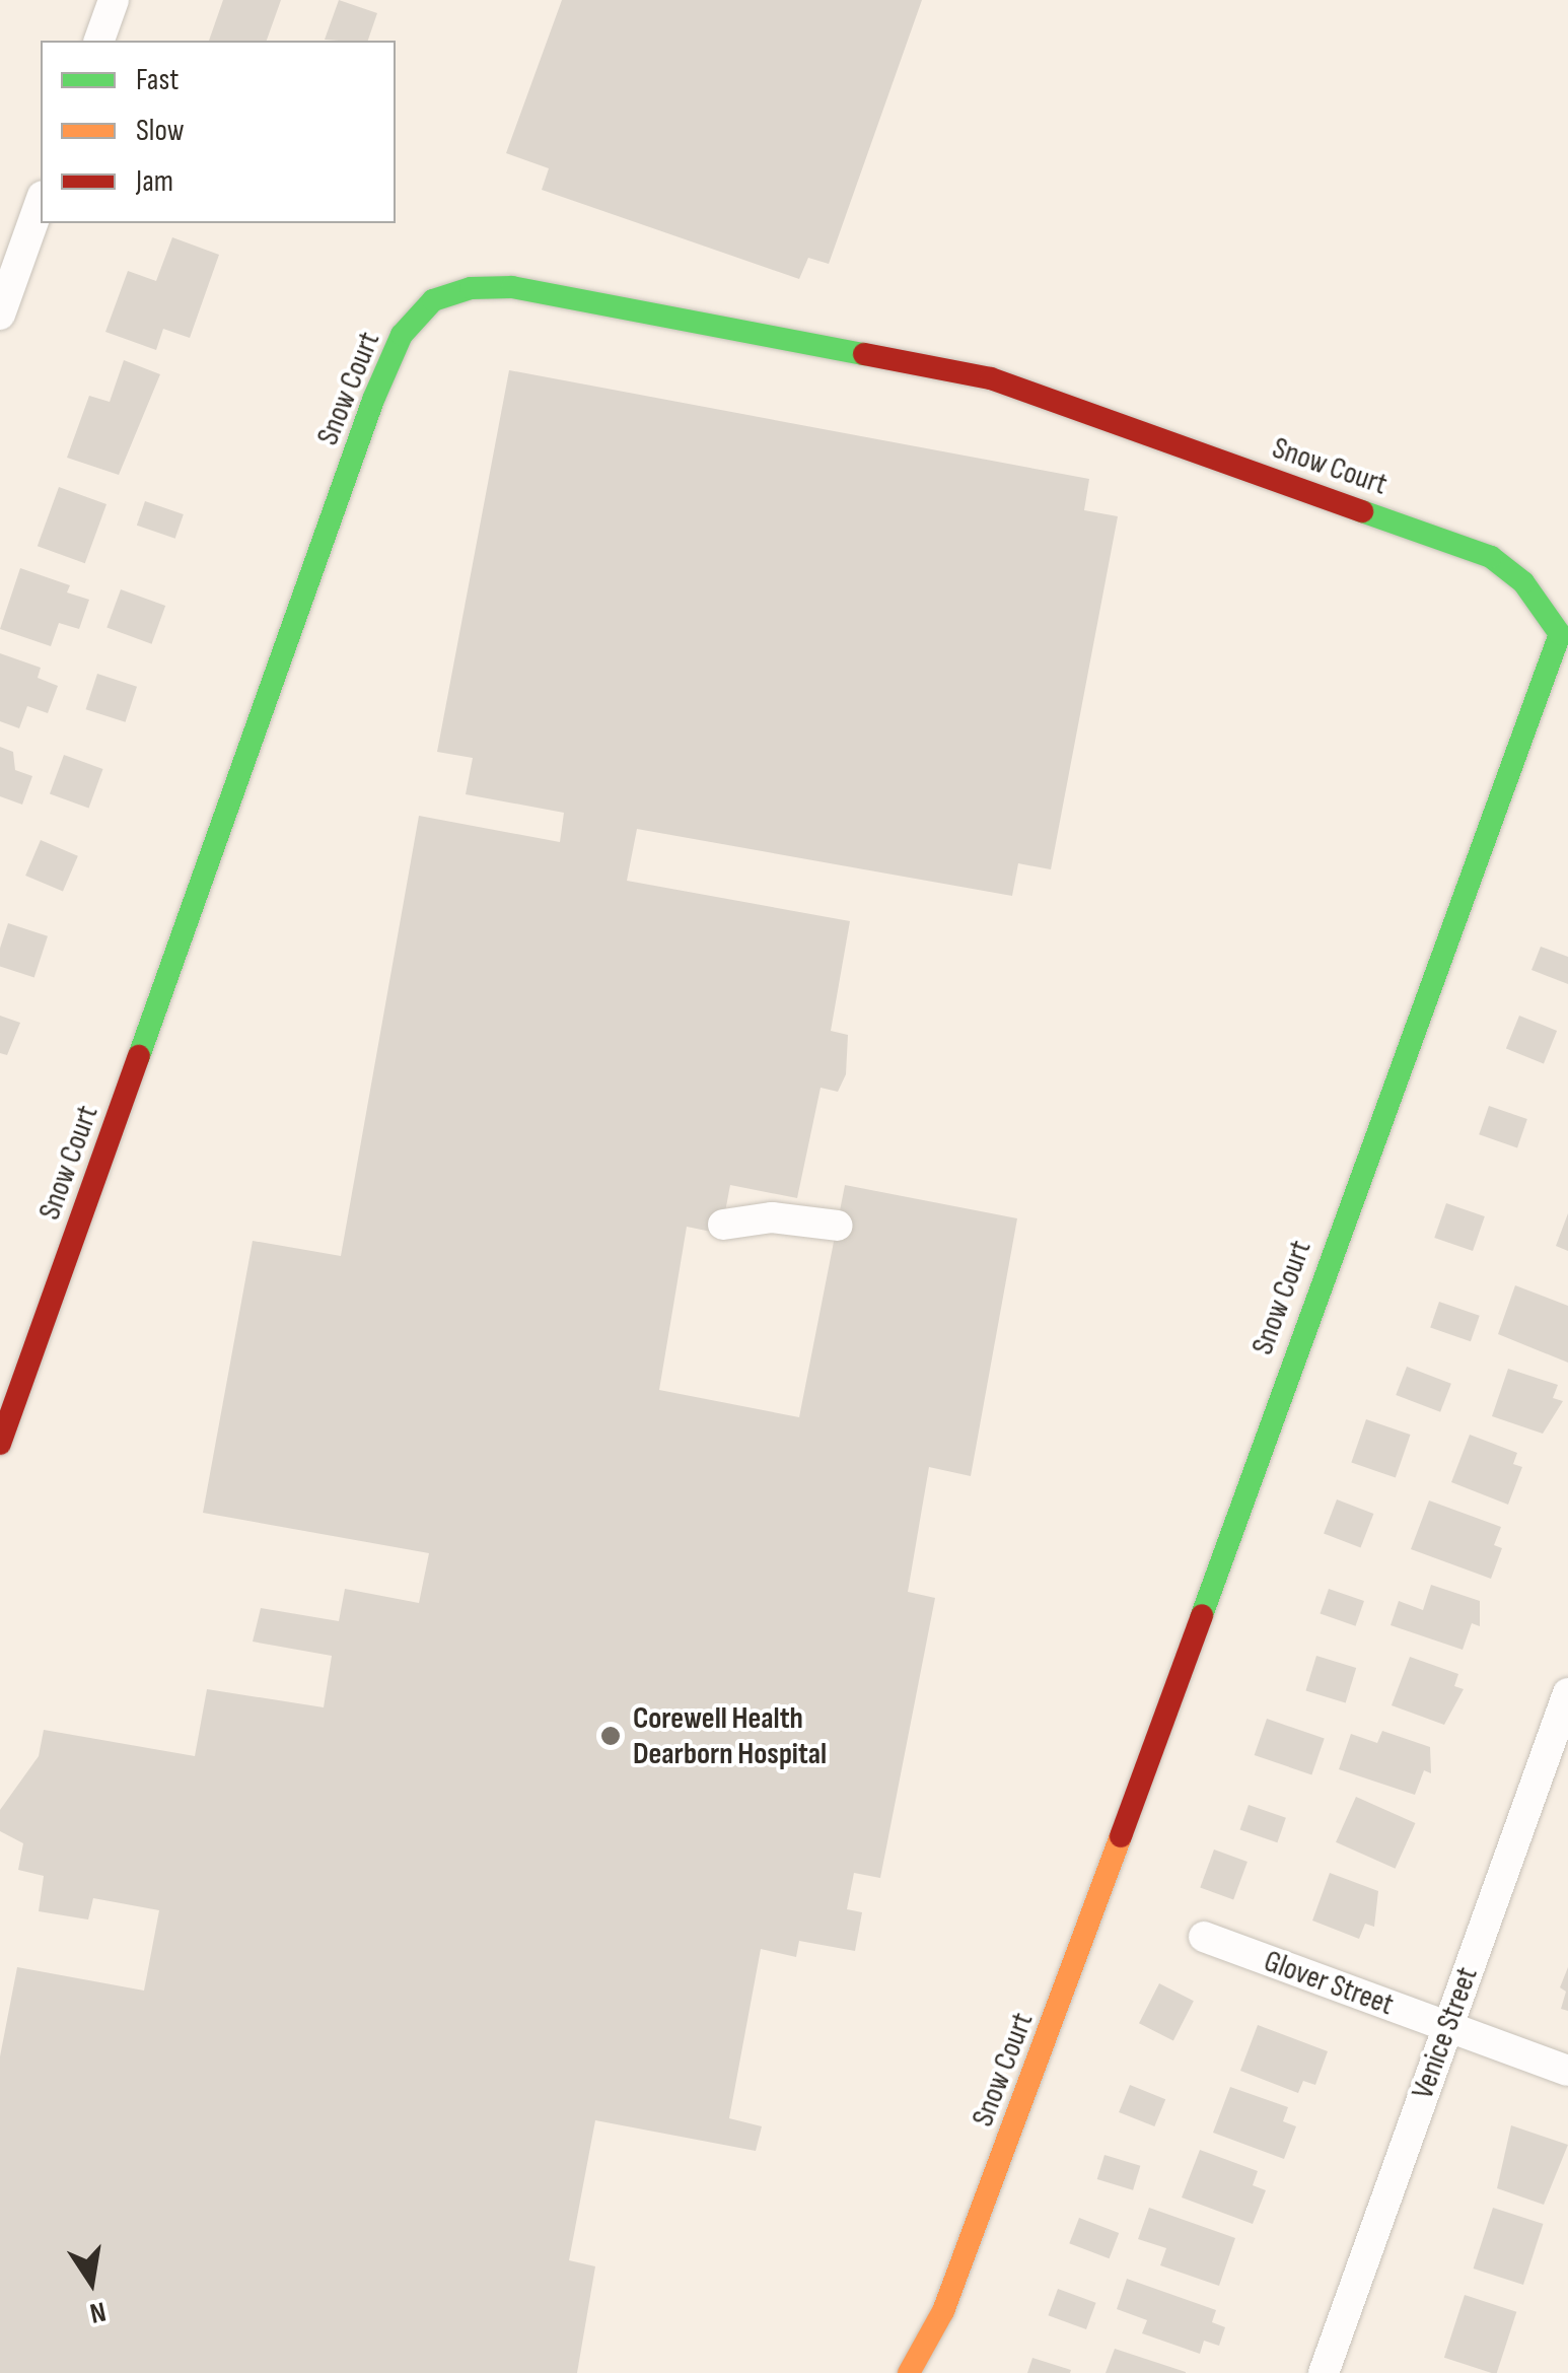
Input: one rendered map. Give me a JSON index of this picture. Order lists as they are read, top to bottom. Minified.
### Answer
{"streets":{"street":["Snow Court","Glover Street","Venice Street"]},"crossings":[["Glover Street","Venice Street"]],"places":["Corewell Health Dearborn Hospital"],"legend":["Fast","Slow","Jam"],"north":"bottom"}
